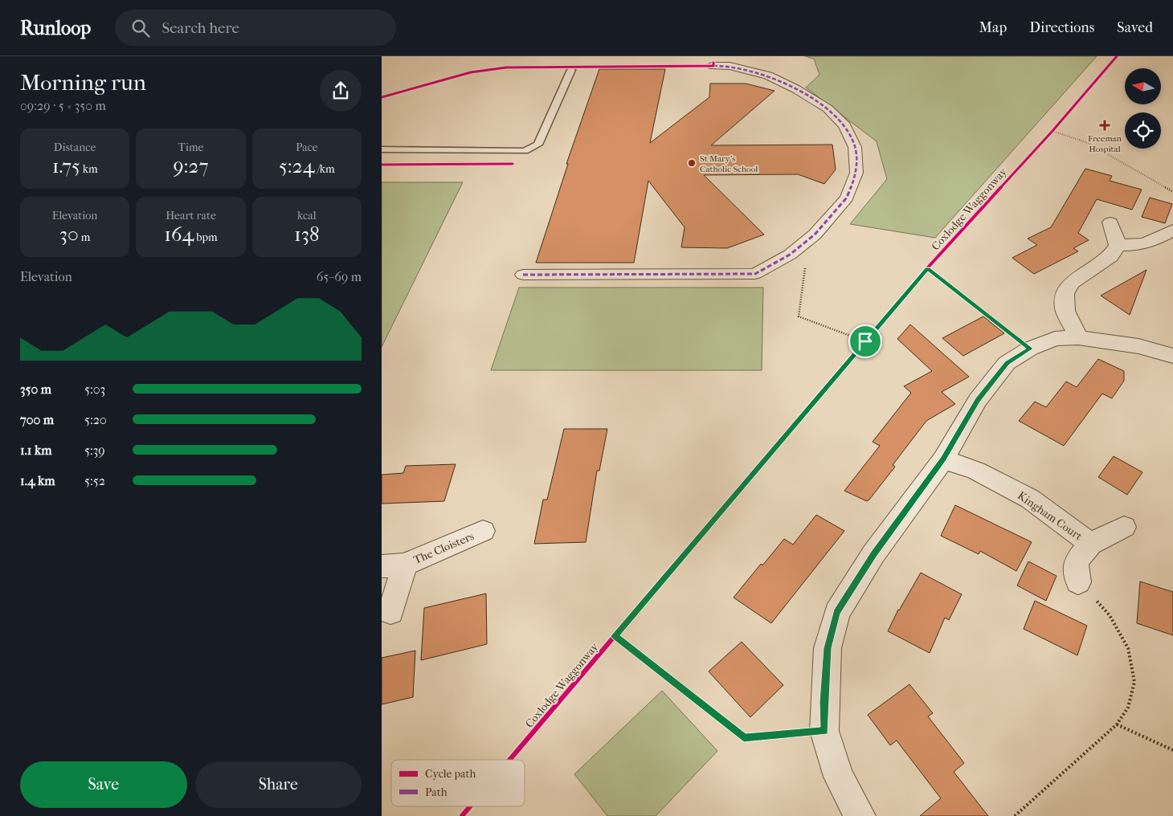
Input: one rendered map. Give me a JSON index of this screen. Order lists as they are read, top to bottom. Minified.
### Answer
{"streets":{"street":["Kingham Court","The Cloisters"],"cycle path":["Coxlodge Waggonway"]},"places":{"health":["Freeman Hospital"],"other":["St Mary's Catholic School"]},"legend":["Cycle path","Path"],"north":"left","page":{"header":"Runloop","search":"Search here","nav":["Map","Directions","Saved"],"heading":["Morning run","09:29 · 5 × 350 m"],"stats":[["Distance","1.75 km"],["Time","9:27"],["Pace","5:24 /km"],["Elevation","30 m"],["Heart rate","164 bpm"],["kcal","138"]],"chart":["Elevation","65–69 m"],"list":[{"name":"350 m","note":"5:03"},{"name":"700 m","note":"5:20"},{"name":"1.1 km","note":"5:39"},{"name":"1.4 km","note":"5:52"}],"buttons":["Save","Share"]}}
